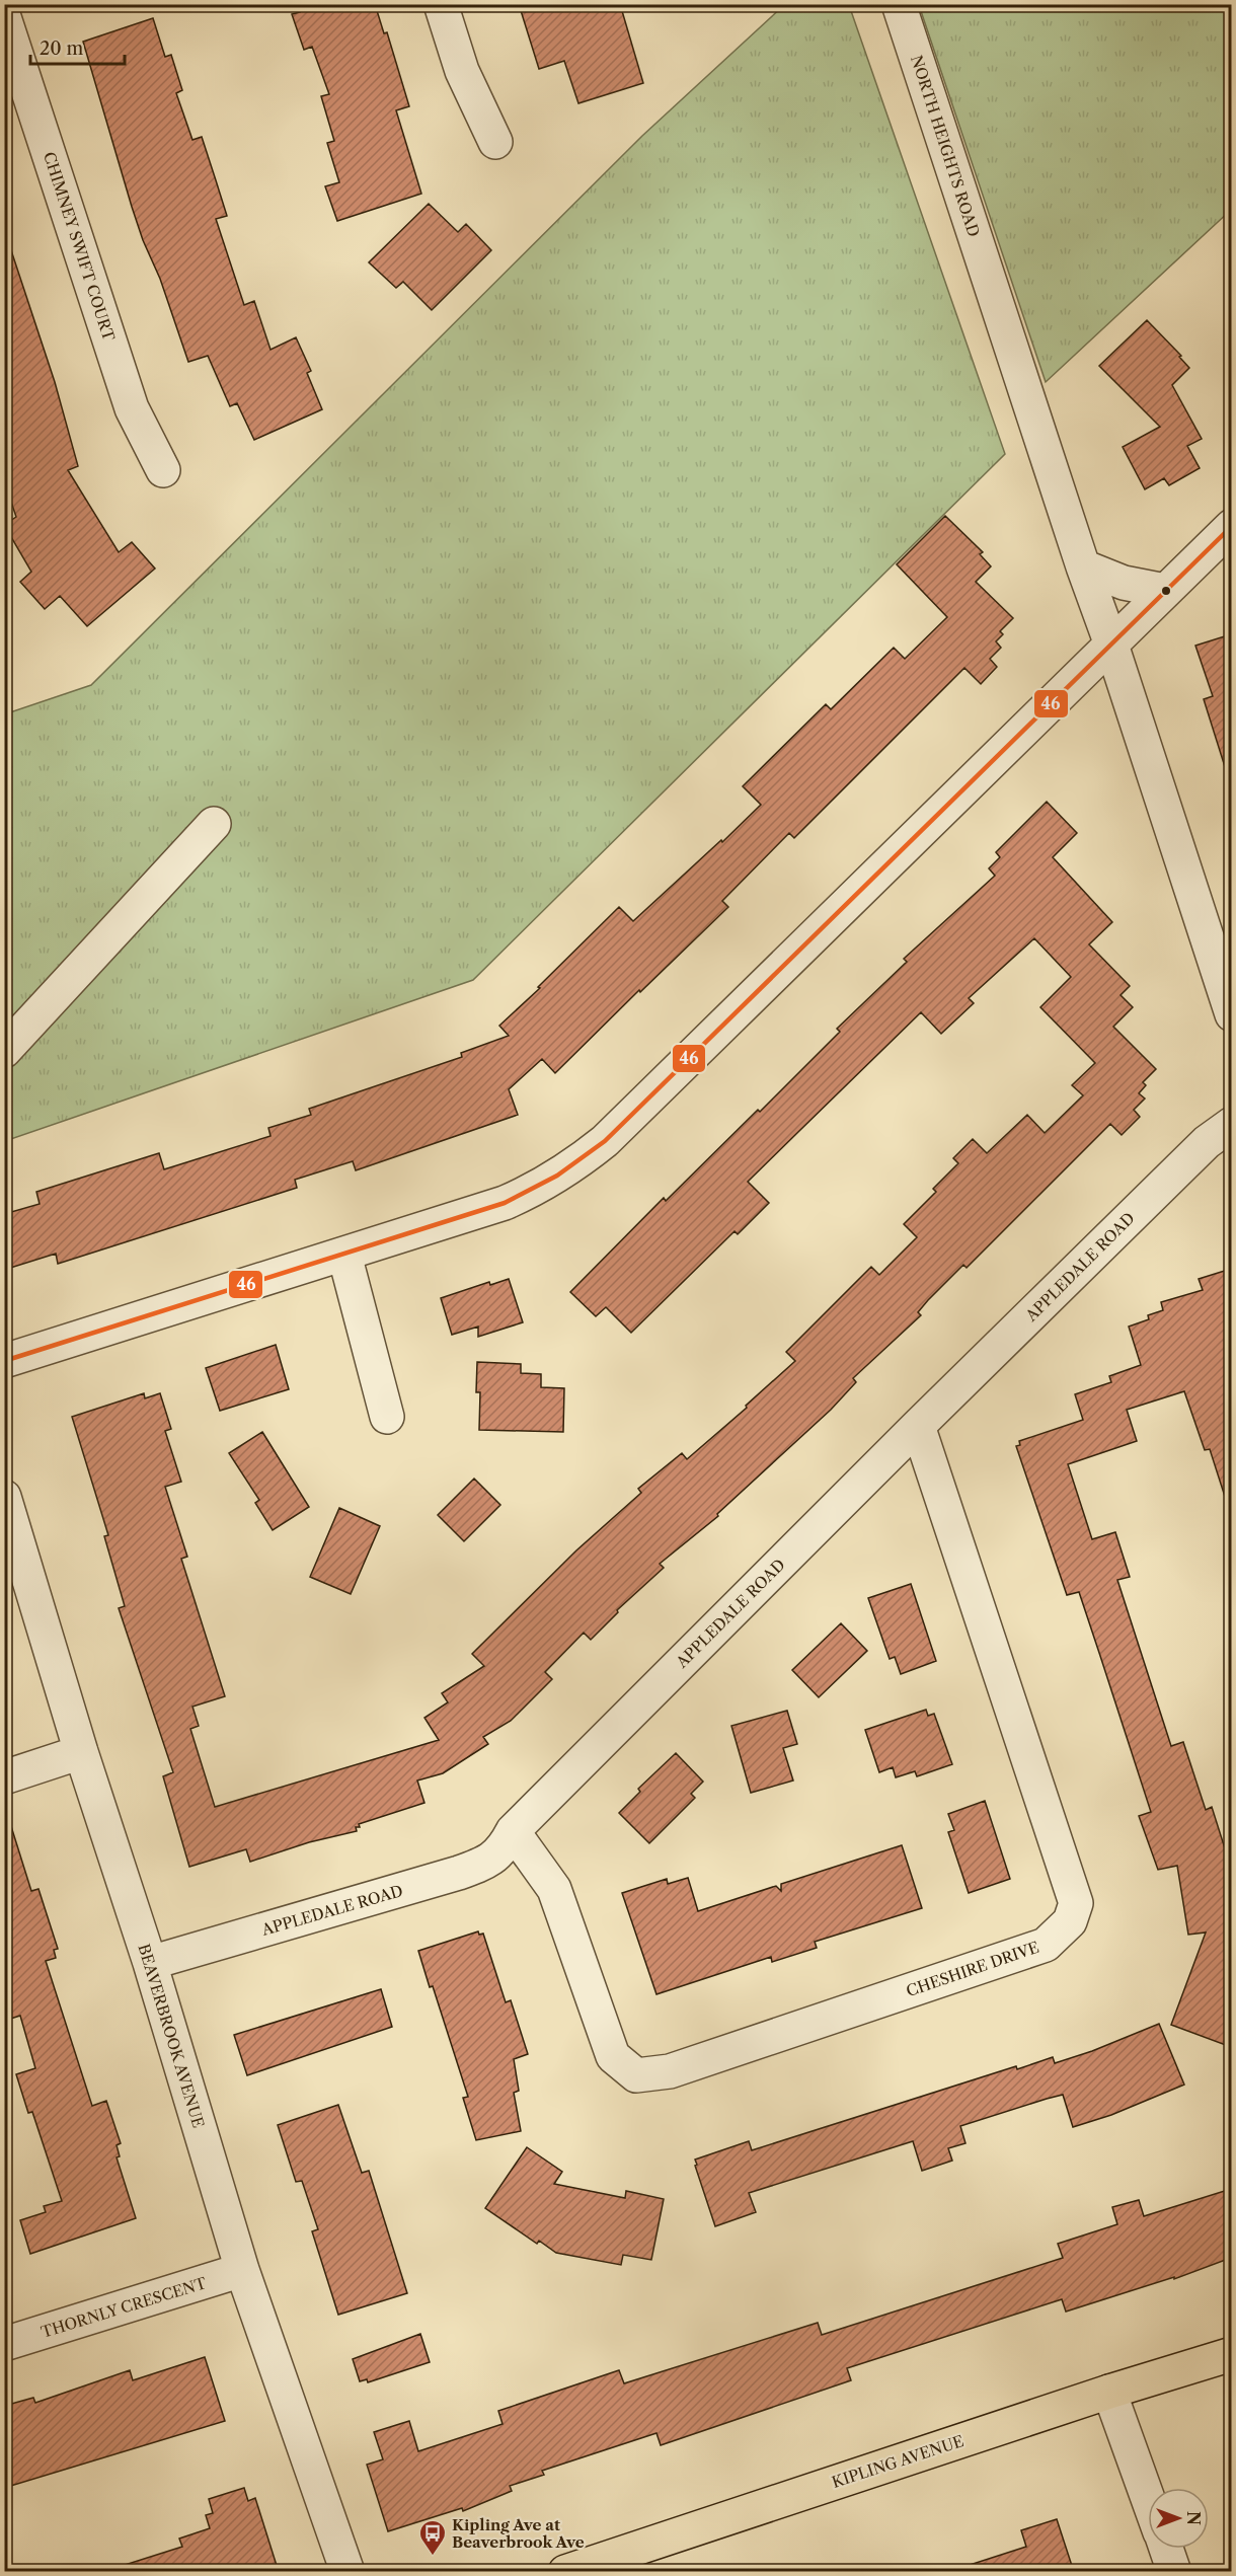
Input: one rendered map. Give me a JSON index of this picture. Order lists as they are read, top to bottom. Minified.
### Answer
{"streets":{"main road":["KIPLING AVENUE"],"street":["NORTH HEIGHTS ROAD","CHIMNEY SWIFT COURT","APPLEDALE ROAD","CHESHIRE DRIVE","BEAVERBROOK AVENUE","THORNLY CRESCENT"]},"crossings":[["APPLEDALE ROAD","CHESHIRE DRIVE"],["APPLEDALE ROAD","BEAVERBROOK AVENUE"],["BEAVERBROOK AVENUE","THORNLY CRESCENT"]],"places":{"bus stop":["Kipling Ave at Beaverbrook Ave"]},"lines":["transit line 46"],"scale_bar":"20 m","north":"right"}
